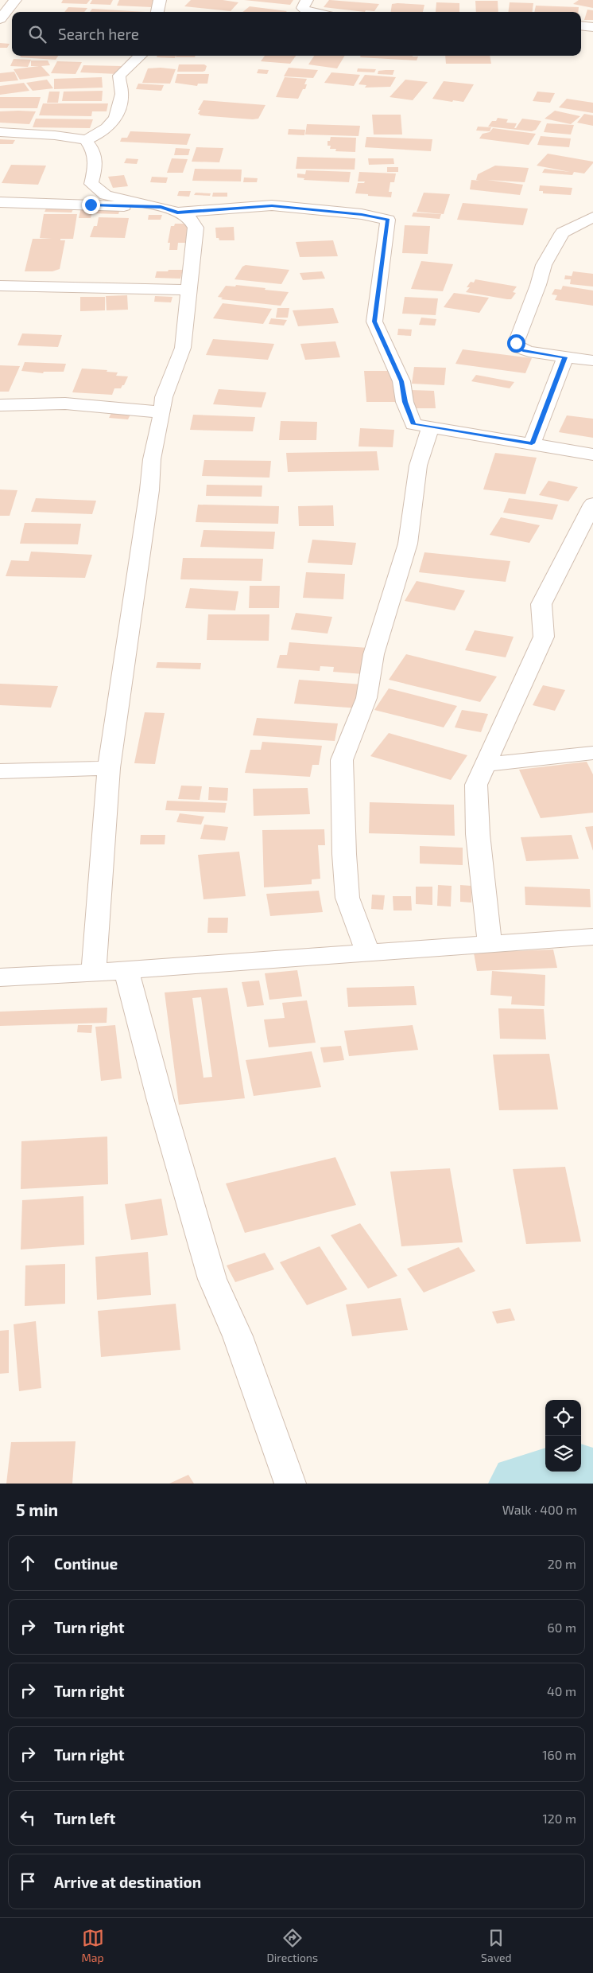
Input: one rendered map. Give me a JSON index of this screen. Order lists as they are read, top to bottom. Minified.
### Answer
{"page":{"search":"Search here","heading":["5 min","Walk · 400 m"],"list":[["Continue","20 m"],["Turn right","60 m"],["Turn right","40 m"],["Turn right","160 m"],["Turn left","120 m"],"Arrive at destination"],"nav":["Map","Directions","Saved"]}}
